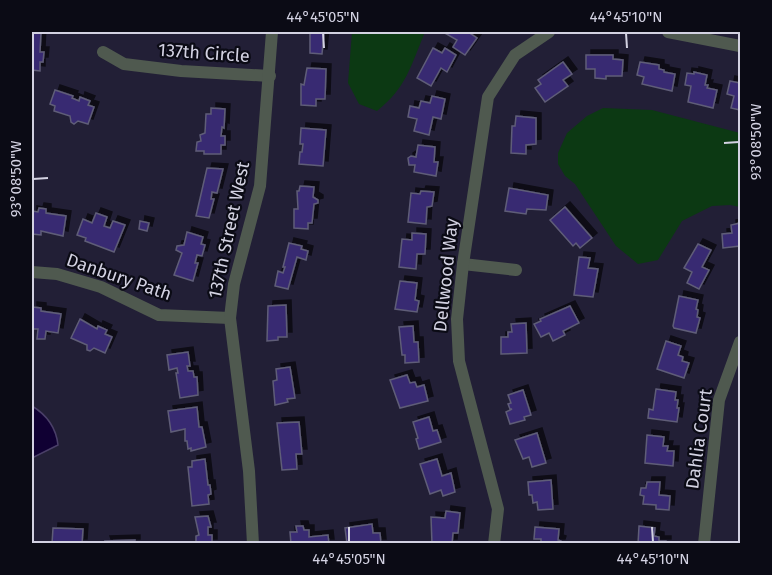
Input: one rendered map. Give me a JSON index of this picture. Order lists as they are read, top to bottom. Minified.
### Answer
{"streets":{"street":["137th Circle","137th Street West","Dellwood Way","Danbury Path","Dahlia Court"]},"crossings":[["137th Circle","137th Street West"],["137th Street West","Danbury Path"]],"coordinates":["44°45'05\"N","44°45'10\"N","93°08'50\"W"]}
